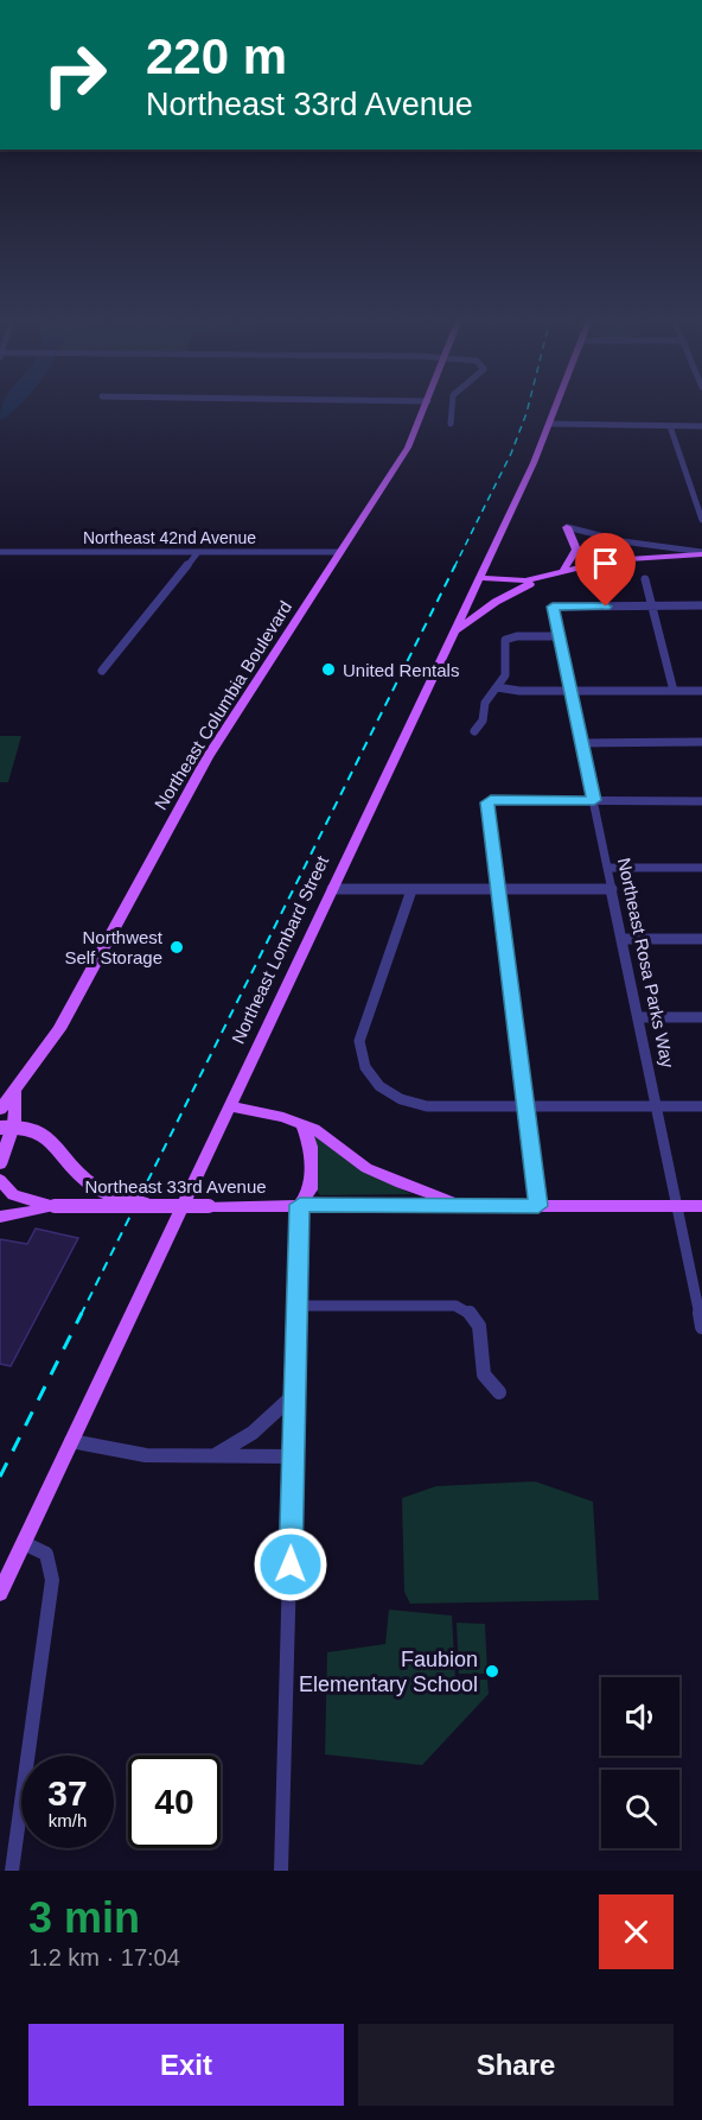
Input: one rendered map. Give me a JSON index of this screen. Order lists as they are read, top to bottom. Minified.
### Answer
{"streets":{"main road":["Northeast Columbia Boulevard","Northeast Lombard Street","Northeast 33rd Avenue"],"street":["Northeast 42nd Avenue","Northeast Rosa Parks Way"]},"crossings":[["Northeast 42nd Avenue","Northeast Columbia Boulevard"],["Northeast Rosa Parks Way","Northeast 33rd Avenue"]],"places":["United Rentals","Northwest Self Storage","Faubion Elementary School"],"page":{"turn":["220 m","Northeast 33rd Avenue"],"speed":"37 km/h","limit":"40","heading":["3 min","1.2 km · 17:04"],"buttons":["Exit","Share"]}}
